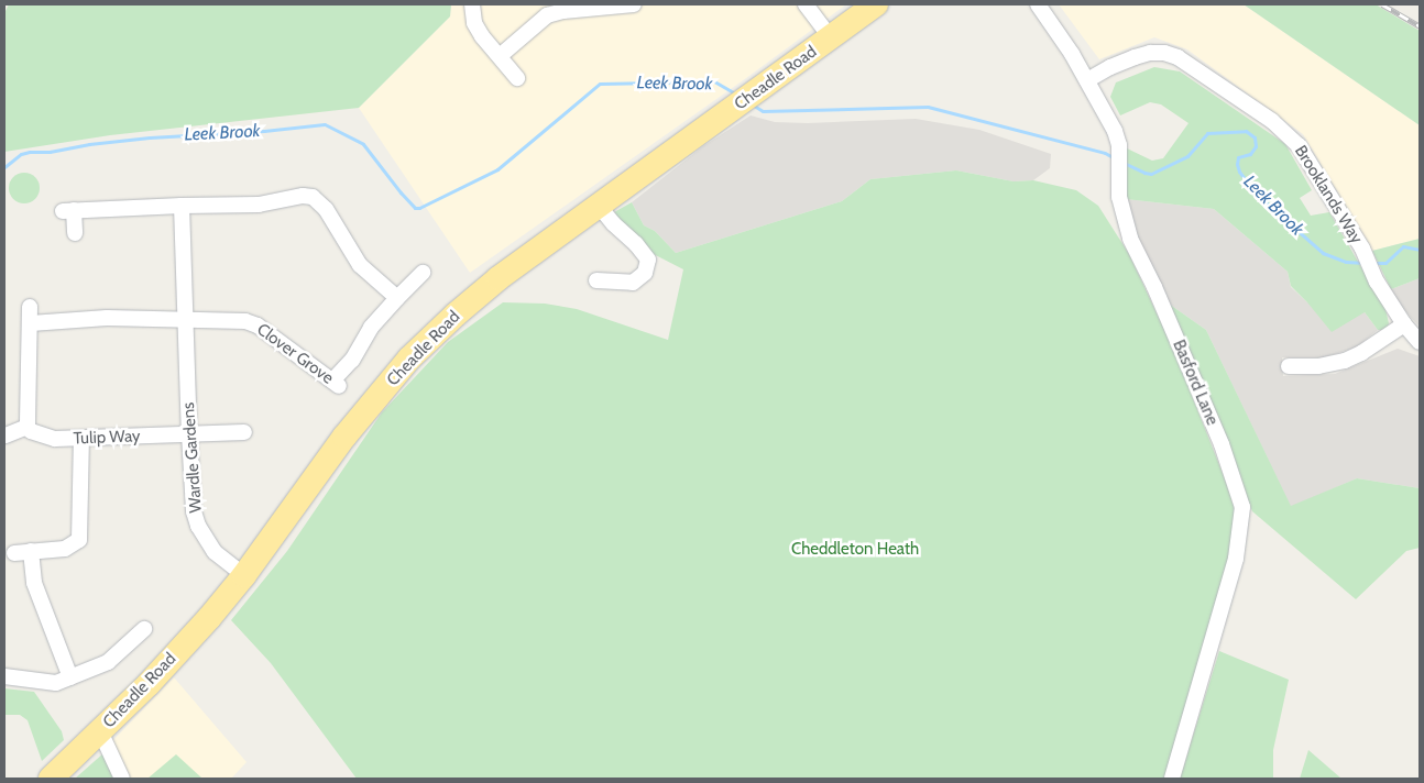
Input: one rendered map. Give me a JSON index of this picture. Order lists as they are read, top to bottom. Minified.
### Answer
{"streets":{"highway":["Cheadle Road"],"street":["Brooklands Way","Clover Grove","Basford Lane","Tulip Way","Wardle Gardens"]},"crossings":[["Cheadle Road","Wardle Gardens"],["Brooklands Way","Basford Lane"],["Clover Grove","Wardle Gardens"],["Tulip Way","Wardle Gardens"]],"water":["Leek Brook"],"parks":["Cheddleton Heath"]}
